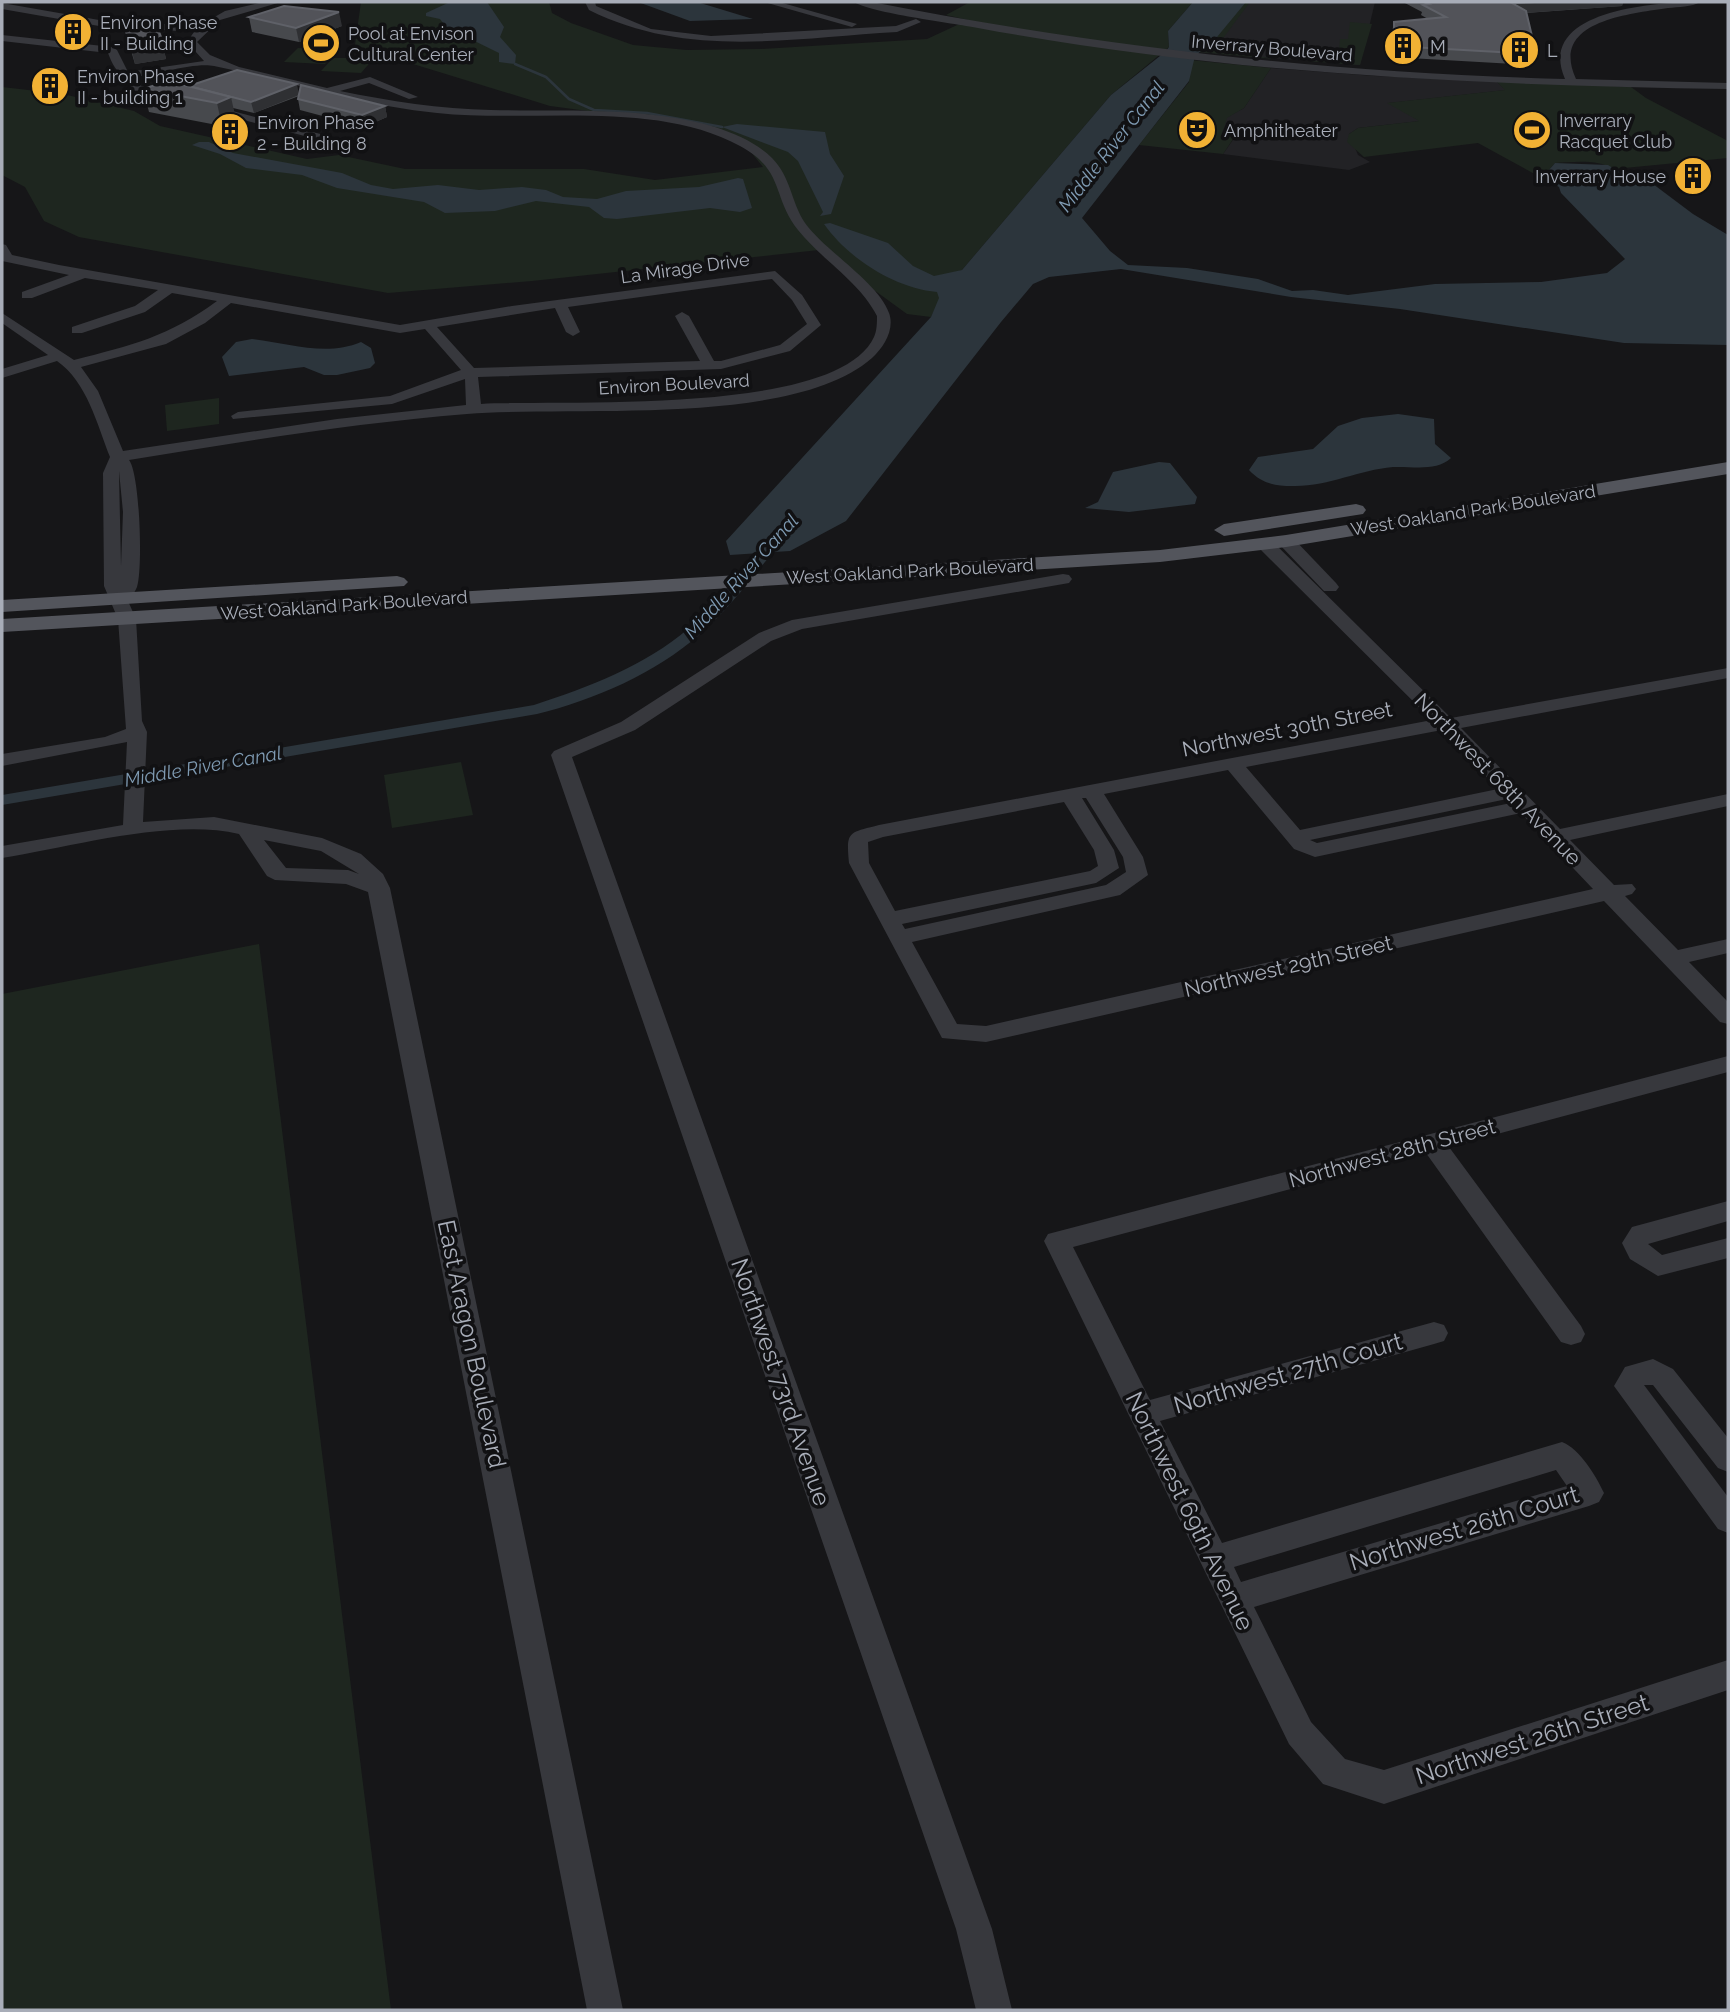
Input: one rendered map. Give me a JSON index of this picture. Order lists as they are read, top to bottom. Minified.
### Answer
{"streets":{"main road":["West Oakland Park Boulevard"],"street":["Inverrary Boulevard","La Mirage Drive","Environ Boulevard","Northwest 30th Street","Northwest 68th Avenue","Northwest 29th Street","Northwest 28th Street","East Aragon Boulevard","Northwest 27th Court","Northwest 73rd Avenue","Northwest 69th Avenue","Northwest 26th Court","Northwest 26th Street"]},"crossings":[["West Oakland Park Boulevard","Northwest 68th Avenue"],["Northwest 30th Street","Northwest 68th Avenue"],["Northwest 30th Street","Northwest 29th Street"],["Northwest 68th Avenue","Northwest 29th Street"],["Northwest 28th Street","Northwest 69th Avenue"],["Northwest 27th Court","Northwest 69th Avenue"],["Northwest 69th Avenue","Northwest 26th Court"],["Northwest 69th Avenue","Northwest 26th Street"]],"water":["Middle River Canal"],"places":{"building":["Environ Phase II - Building","M","L","Environ Phase II - building 1","Environ Phase 2 - Building 8","Inverrary House"],"sports":["Pool at Envison Cultural Center","Inverrary Racquet Club"],"theatre":["Amphitheater"]}}
